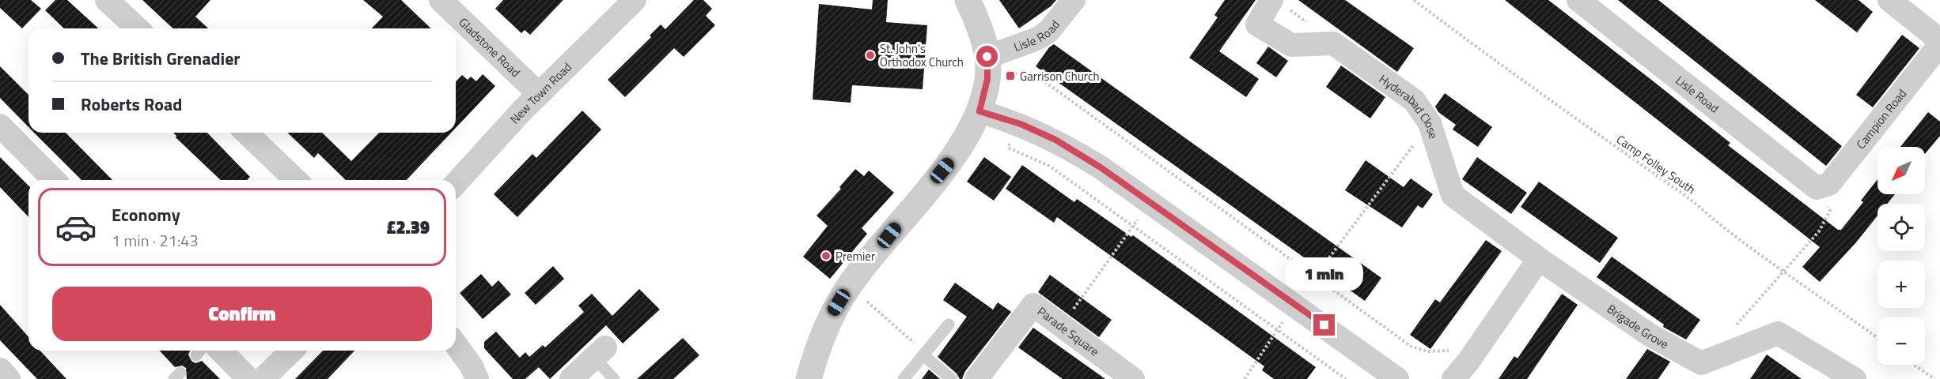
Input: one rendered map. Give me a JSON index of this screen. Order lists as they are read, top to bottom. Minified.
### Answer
{"streets":{"street":["Lisle Road","Gladstone Road","New Town Road","Hyderabad Close","Campion Road","Brigade Grove","Parade Square"],"path":["Camp Folley South"]},"crossings":[["Lisle Road","Campion Road"],["Gladstone Road","New Town Road"],["Hyderabad Close","Brigade Grove"]],"places":{"other":["St. John's Orthodox Church","Premier"],"transit":["Garrison Church"]},"north":"bottom left","page":{"banner":["The British Grenadier","Roberts Road"],"map_buttons":["+","−"],"list":[{"name":"Economy","note":"1 min · 21:43","value":"£2.39"}],"bubble":"1 min","buttons":"Confirm"}}
